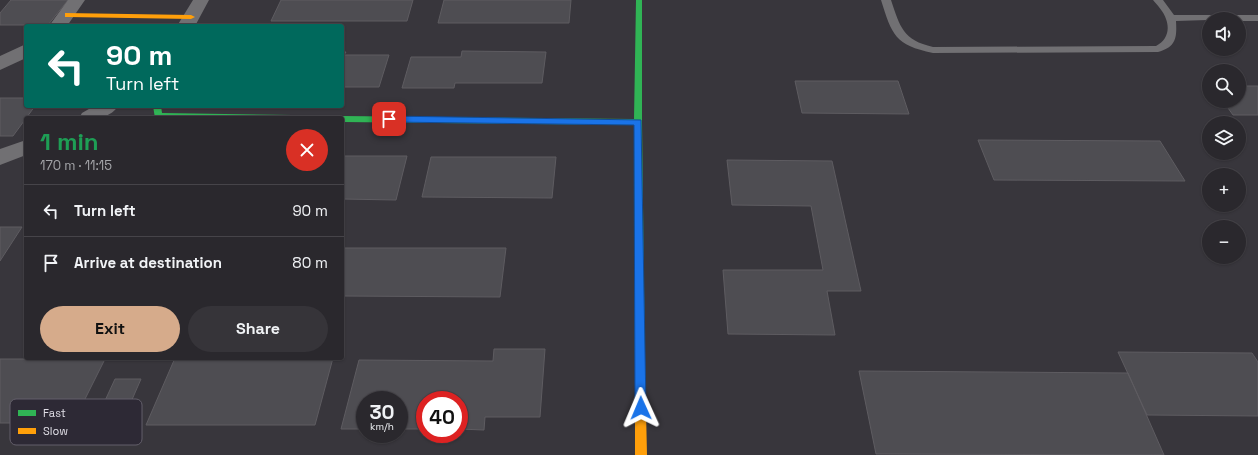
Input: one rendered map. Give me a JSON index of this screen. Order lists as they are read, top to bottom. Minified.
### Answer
{"legend":["Fast","Slow"],"page":{"map_buttons":["+","−"],"turn":["90 m","Turn left"],"heading":["1 min","170 m · 11:15"],"list":[{"name":"Turn left","value":"90 m"},{"name":"Arrive at destination","value":"80 m"}],"buttons":["Exit","Share"],"speed":"30 km/h","limit":"40"}}
